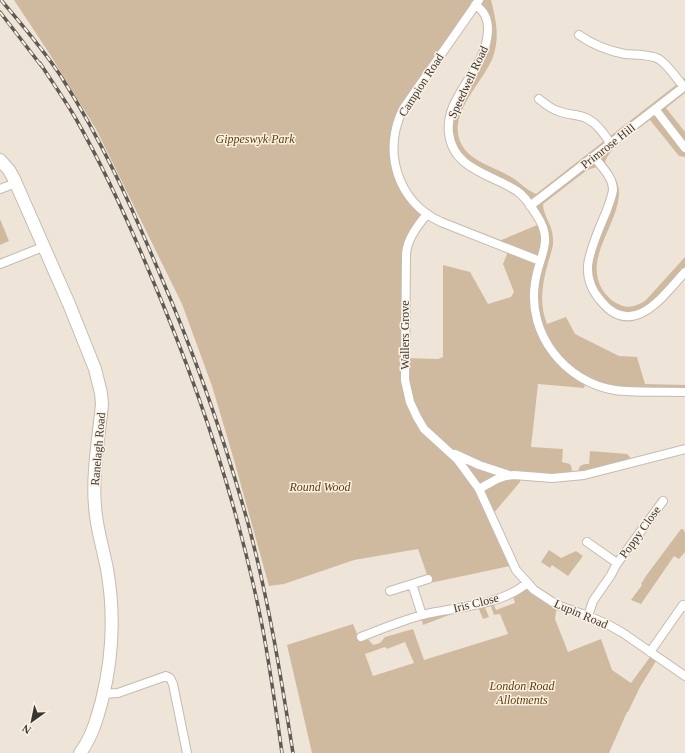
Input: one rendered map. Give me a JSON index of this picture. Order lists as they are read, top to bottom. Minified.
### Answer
{"streets":{"main road":["Ranelagh Road"],"street":["Speedwell Road","Campion Road","Primrose Hill","Wallers Grove","Poppy Close","Iris Close","Lupin Road"]},"crossings":[["Speedwell Road","Campion Road"],["Speedwell Road","Primrose Hill"],["Campion Road","Wallers Grove"],["Wallers Grove","Lupin Road"],["Poppy Close","Lupin Road"],["Iris Close","Lupin Road"]],"parks":["Gippeswyk Park","Round Wood","London Road Allotments"],"north":"bottom left"}
